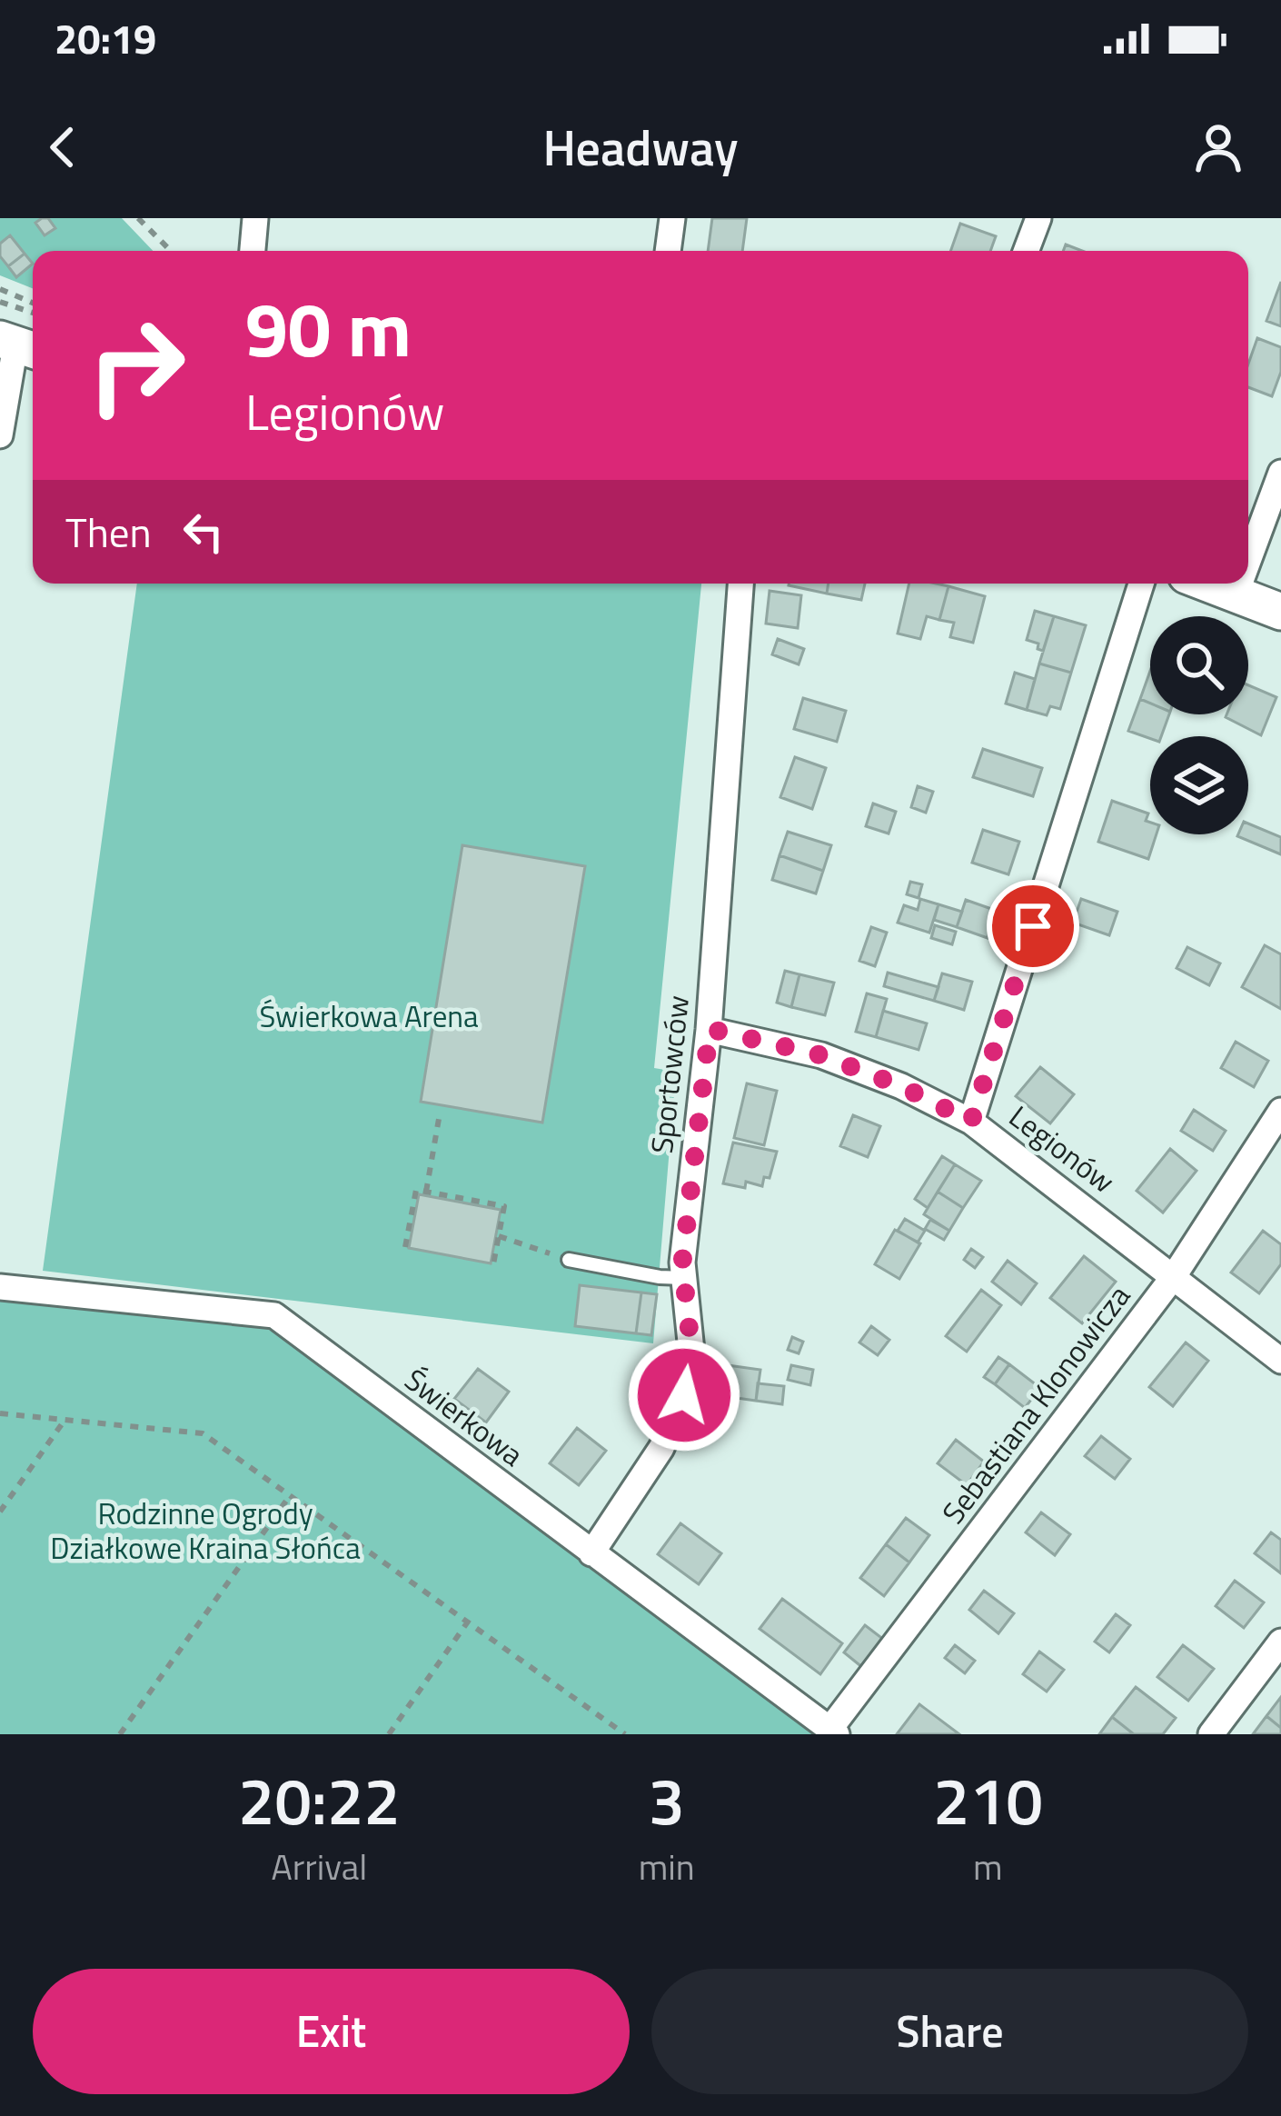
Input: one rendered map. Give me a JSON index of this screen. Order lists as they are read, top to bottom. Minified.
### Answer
{"streets":{"street":["Sportowców","Legionów","Sebastiana Klonowicza","Świerkowa"]},"crossings":[["Sportowców","Legionów"],["Sportowców","Świerkowa"],["Legionów","Sebastiana Klonowicza"],["Sebastiana Klonowicza","Świerkowa"]],"parks":["Świerkowa Arena","Rodzinne Ogrody Działkowe Kraina Słońca"],"page":{"status":"20:19","header":"Headway","turn":["90 m","Legionów"],"then":"Then","eta":["20:22","Arrival","3","min","210","m"],"buttons":["Exit","Share"]}}
